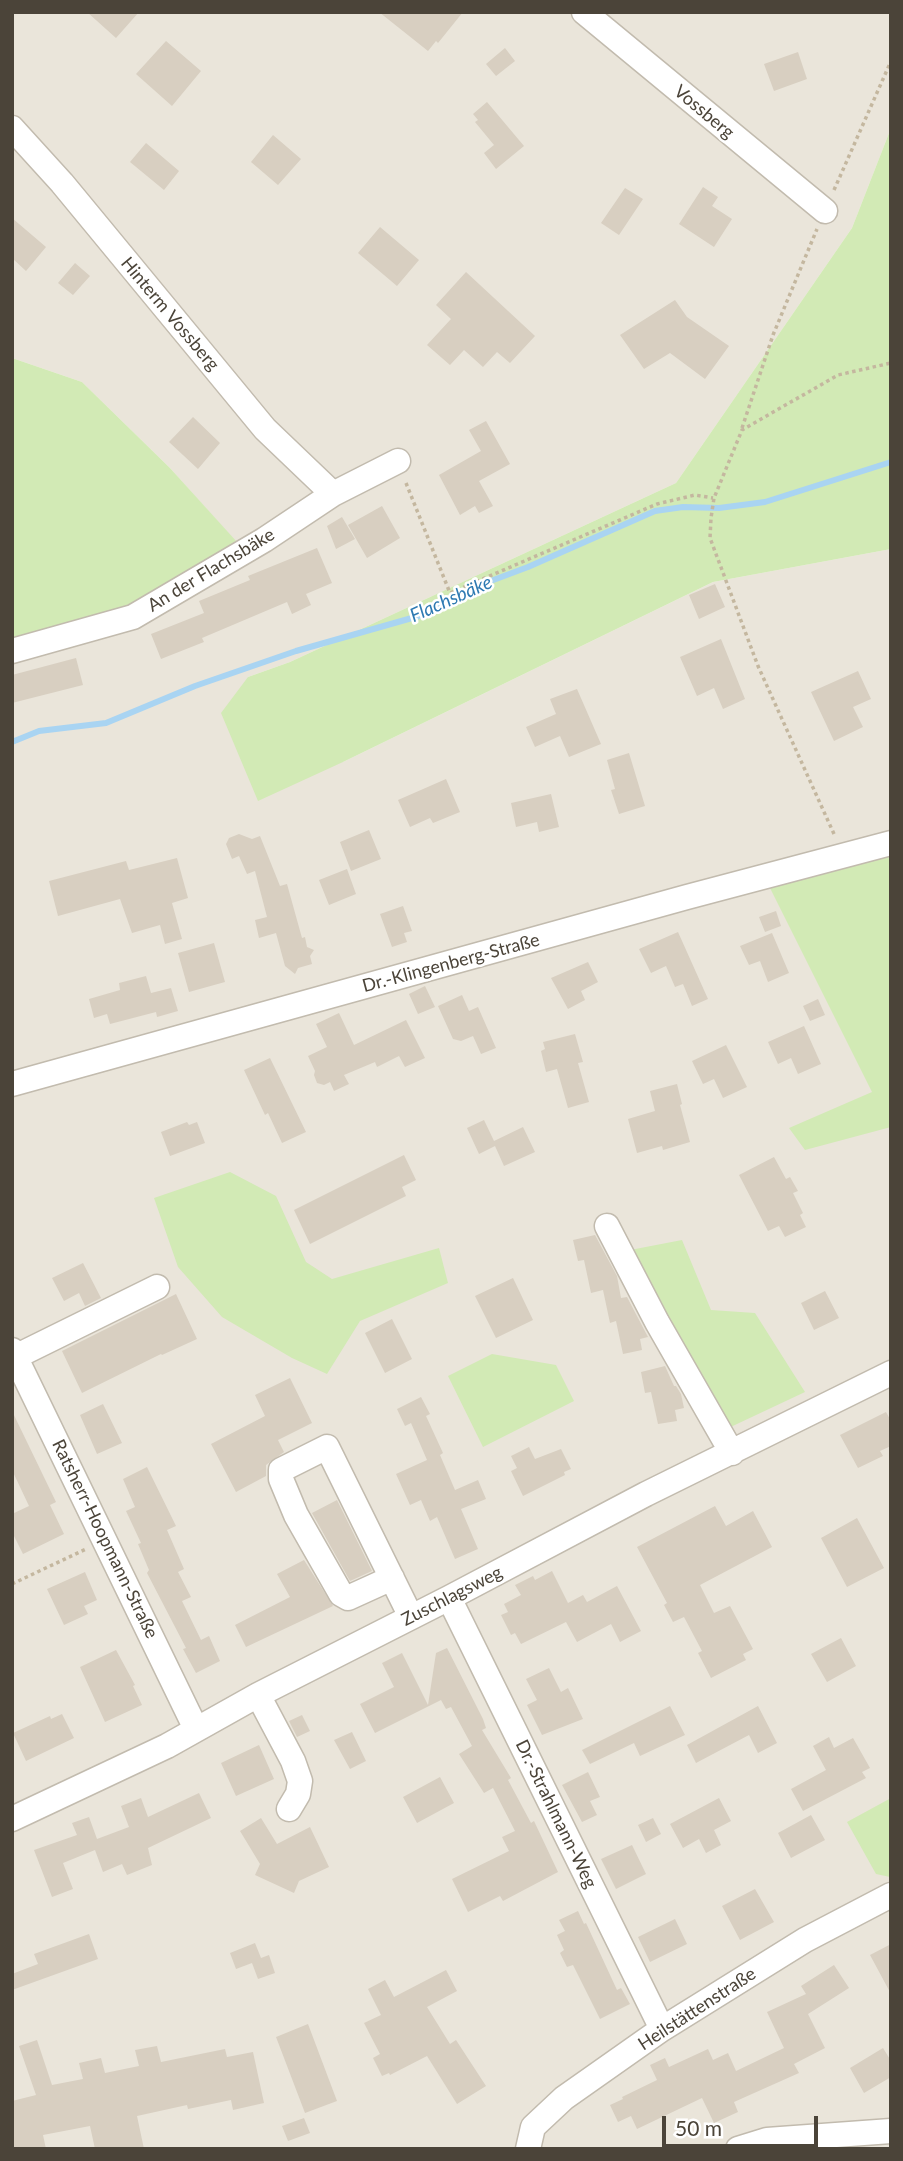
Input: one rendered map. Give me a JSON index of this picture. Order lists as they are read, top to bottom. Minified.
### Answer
{"streets":{"street":["Vossberg","Hinterm Vossberg","An der Flachsbäke","Dr.-Klingenberg-Straße","Ratsherr-Hoopmann-Straße","Zuschlagsweg","Dr.-Strahlmann-Weg","Heilstättenstraße"]},"crossings":[["Hinterm Vossberg","An der Flachsbäke"],["Ratsherr-Hoopmann-Straße","Zuschlagsweg"],["Zuschlagsweg","Dr.-Strahlmann-Weg"],["Dr.-Strahlmann-Weg","Heilstättenstraße"]],"water":["Flachsbäke"],"scale_bar":"50 m"}
